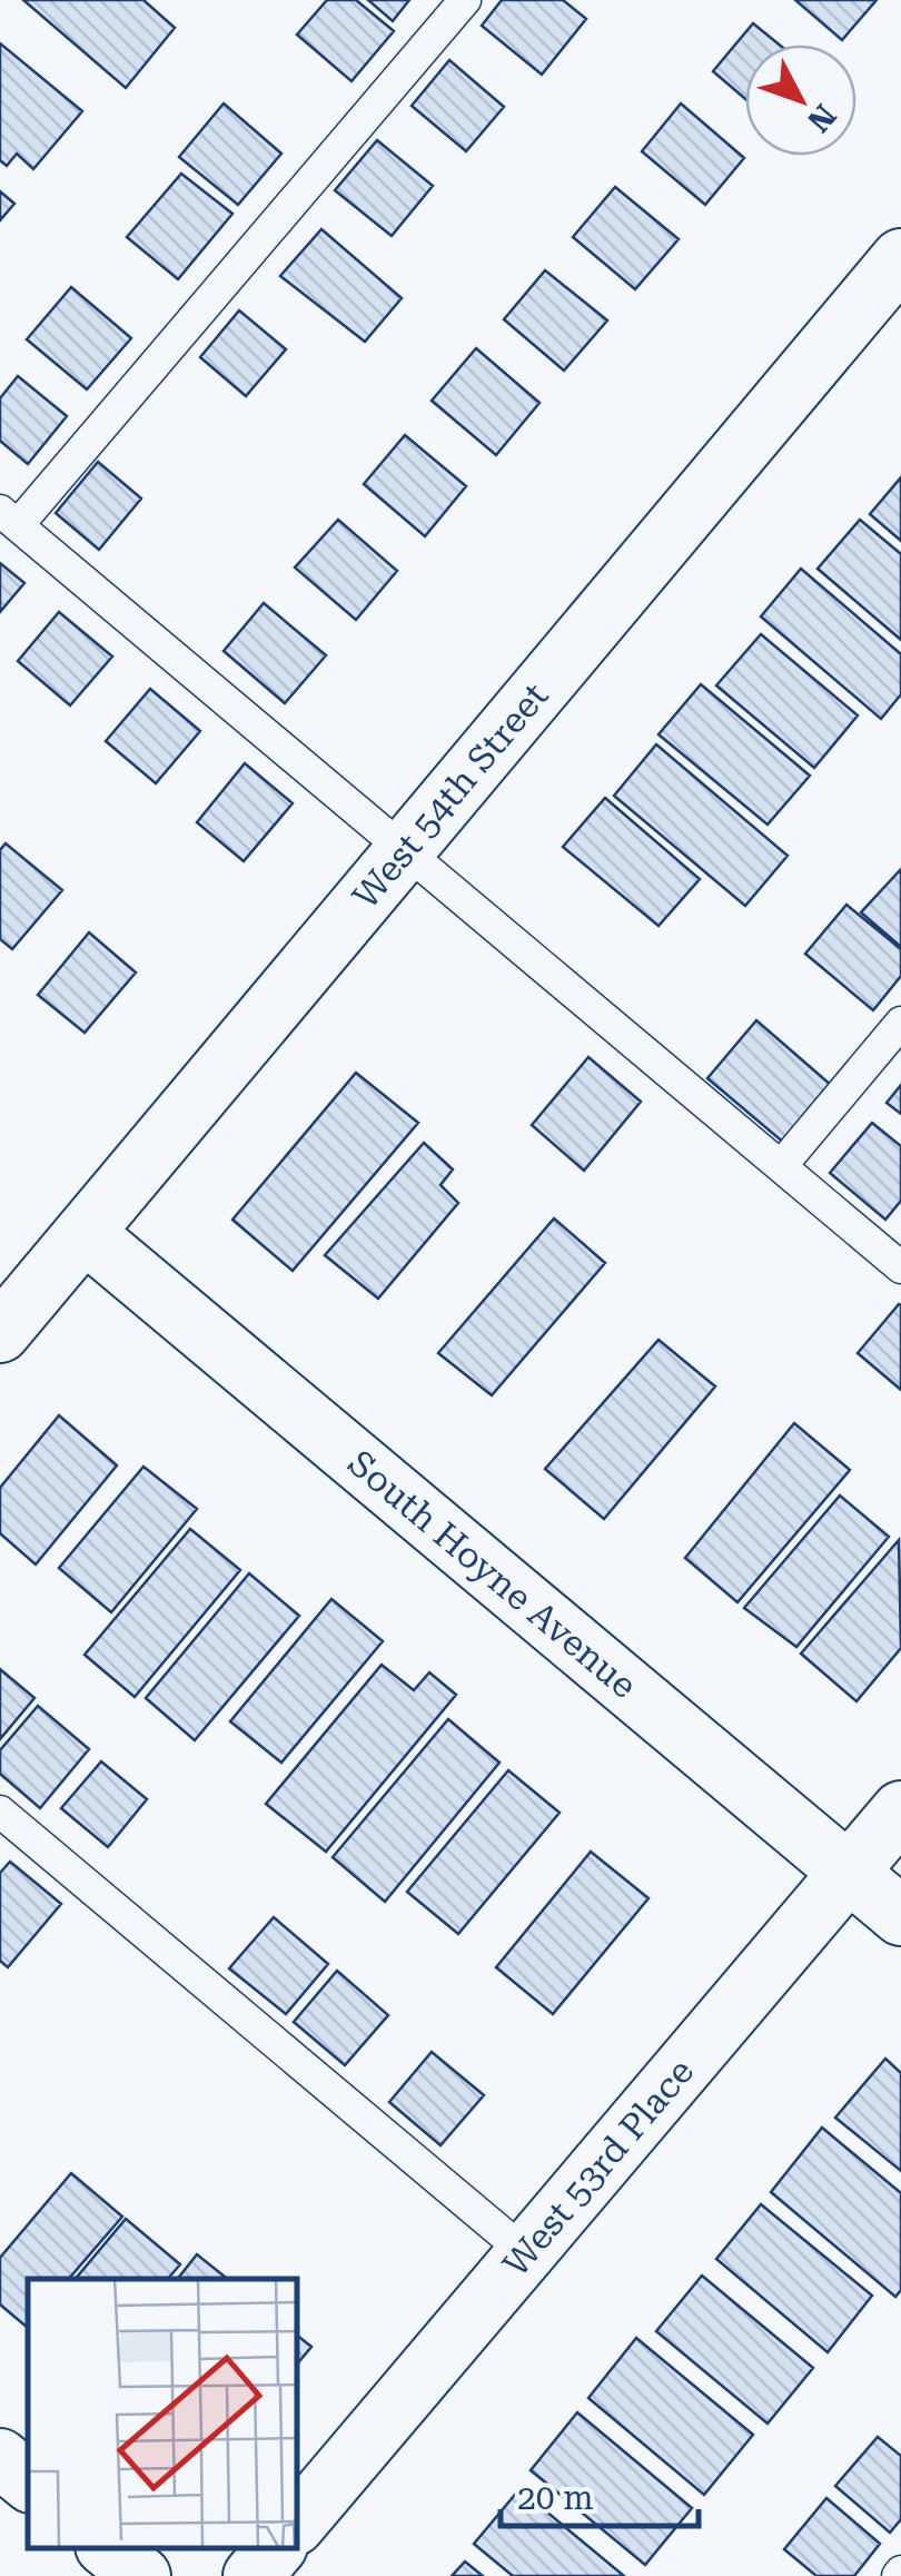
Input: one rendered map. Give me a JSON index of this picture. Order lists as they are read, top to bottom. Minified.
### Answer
{"streets":{"street":["West 54th Street","South Hoyne Avenue","West 53rd Place"]},"crossings":[["West 54th Street","South Hoyne Avenue"],["South Hoyne Avenue","West 53rd Place"]],"scale_bar":"20 m","north":"bottom right"}
